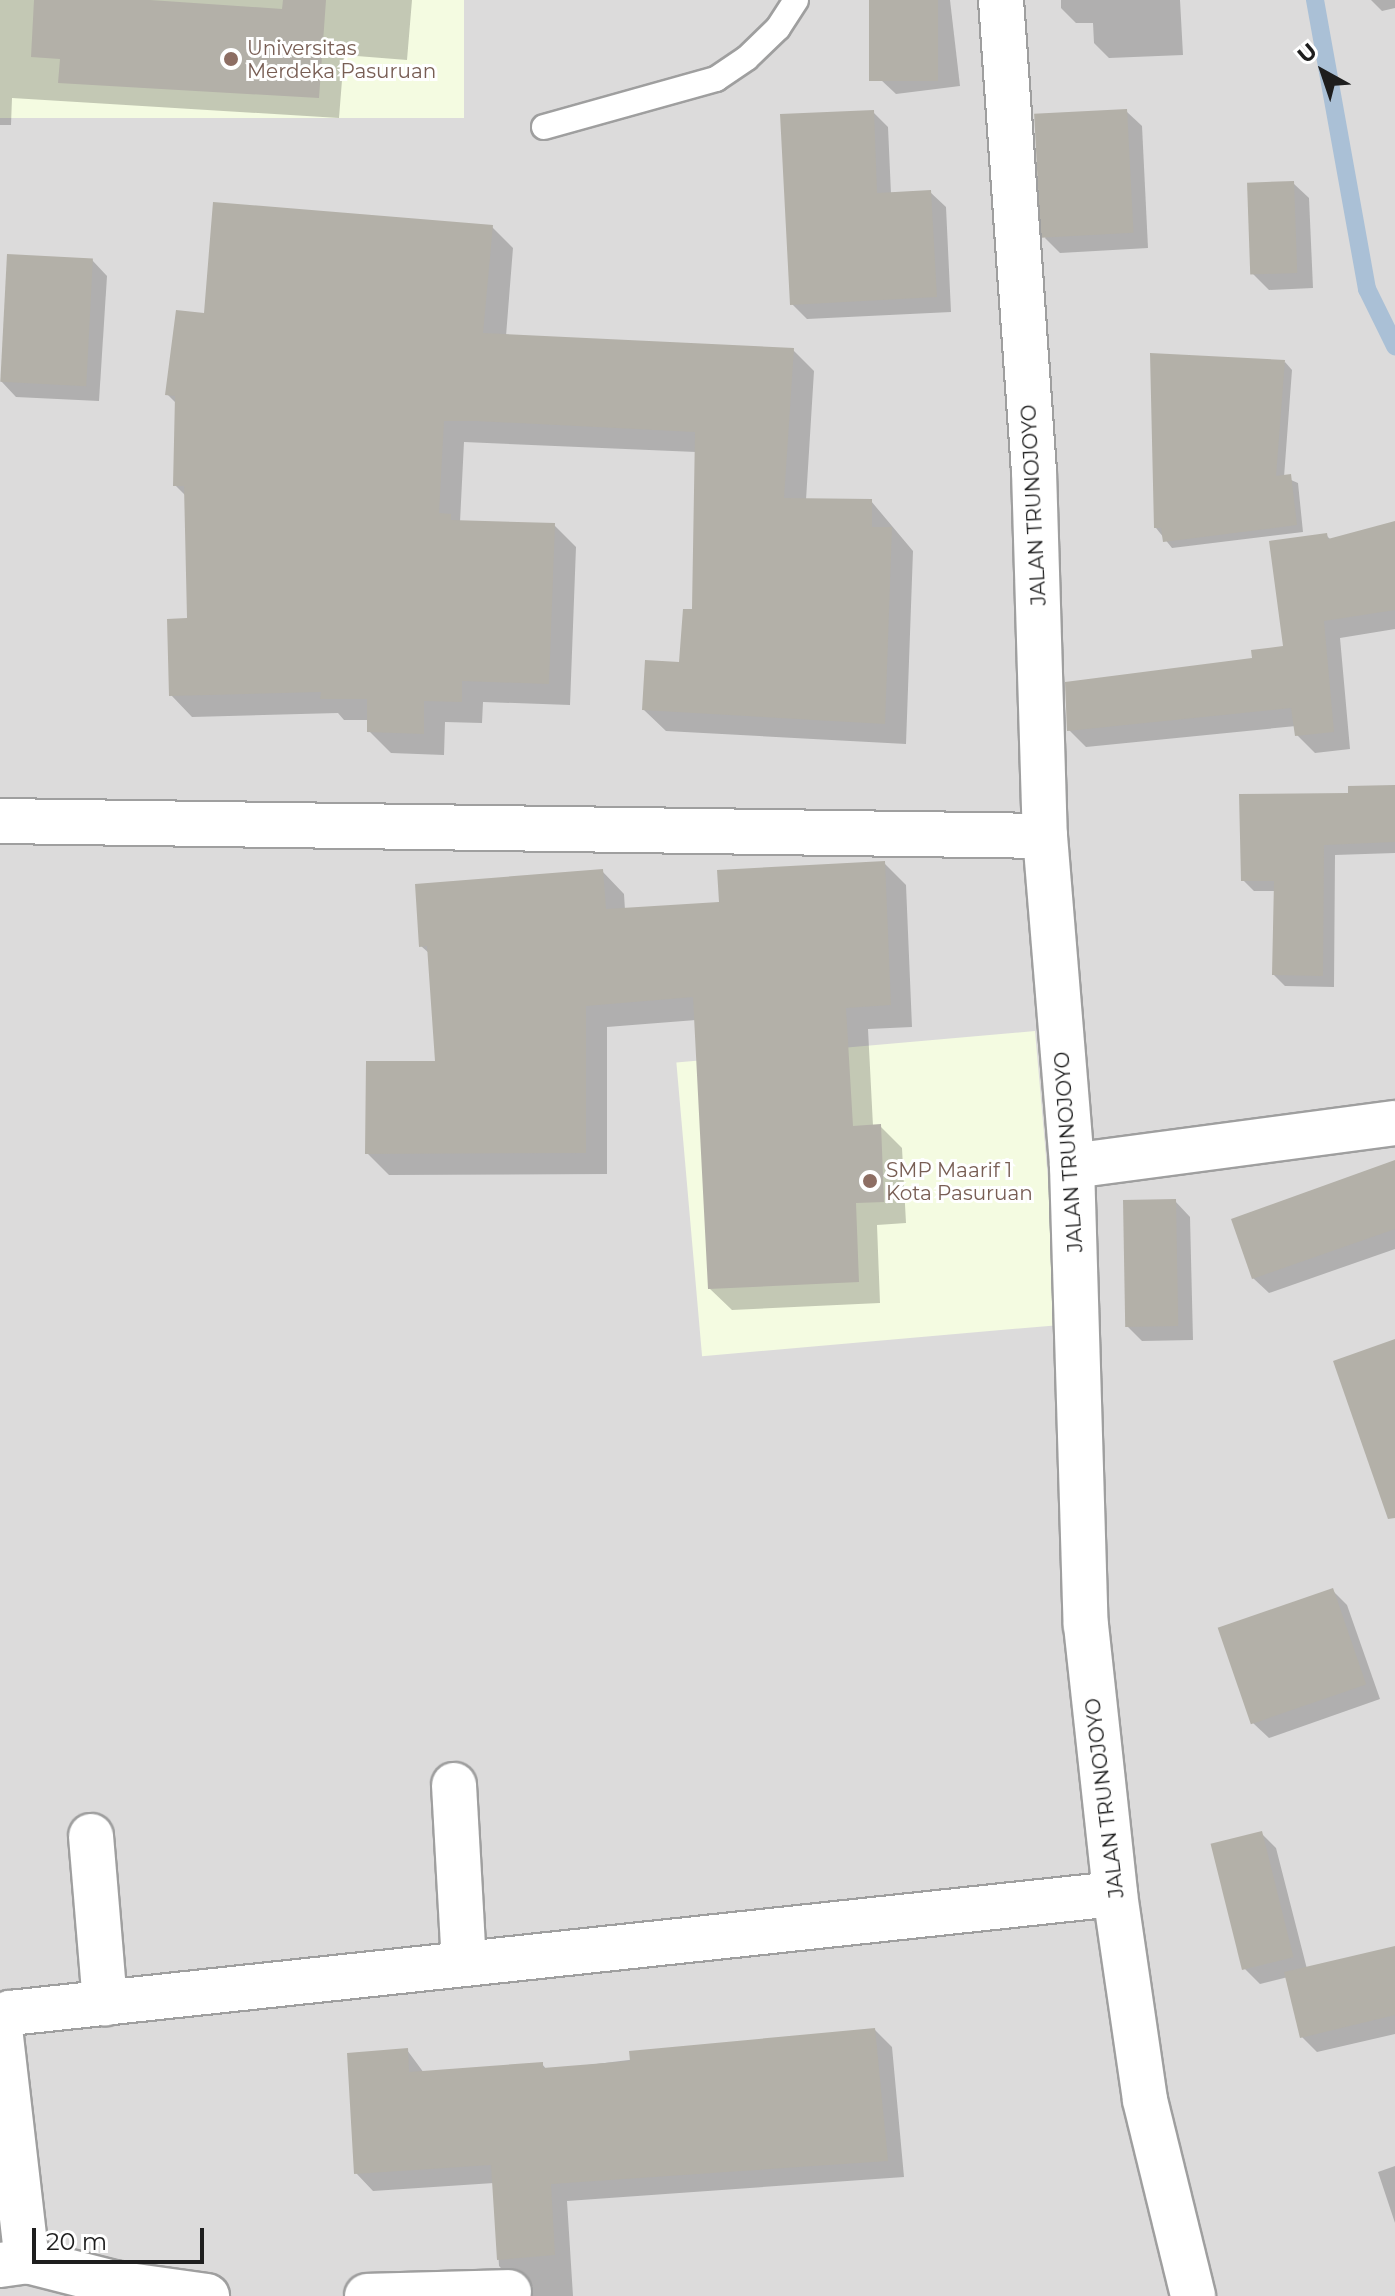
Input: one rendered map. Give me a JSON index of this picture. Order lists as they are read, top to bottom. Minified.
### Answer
{"streets":{"street":["JALAN TRUNOJOYO"]},"places":["Universitas Merdeka Pasuruan","SMP Maarif 1 Kota Pasuruan"],"scale_bar":"20 m","north":"top left"}
